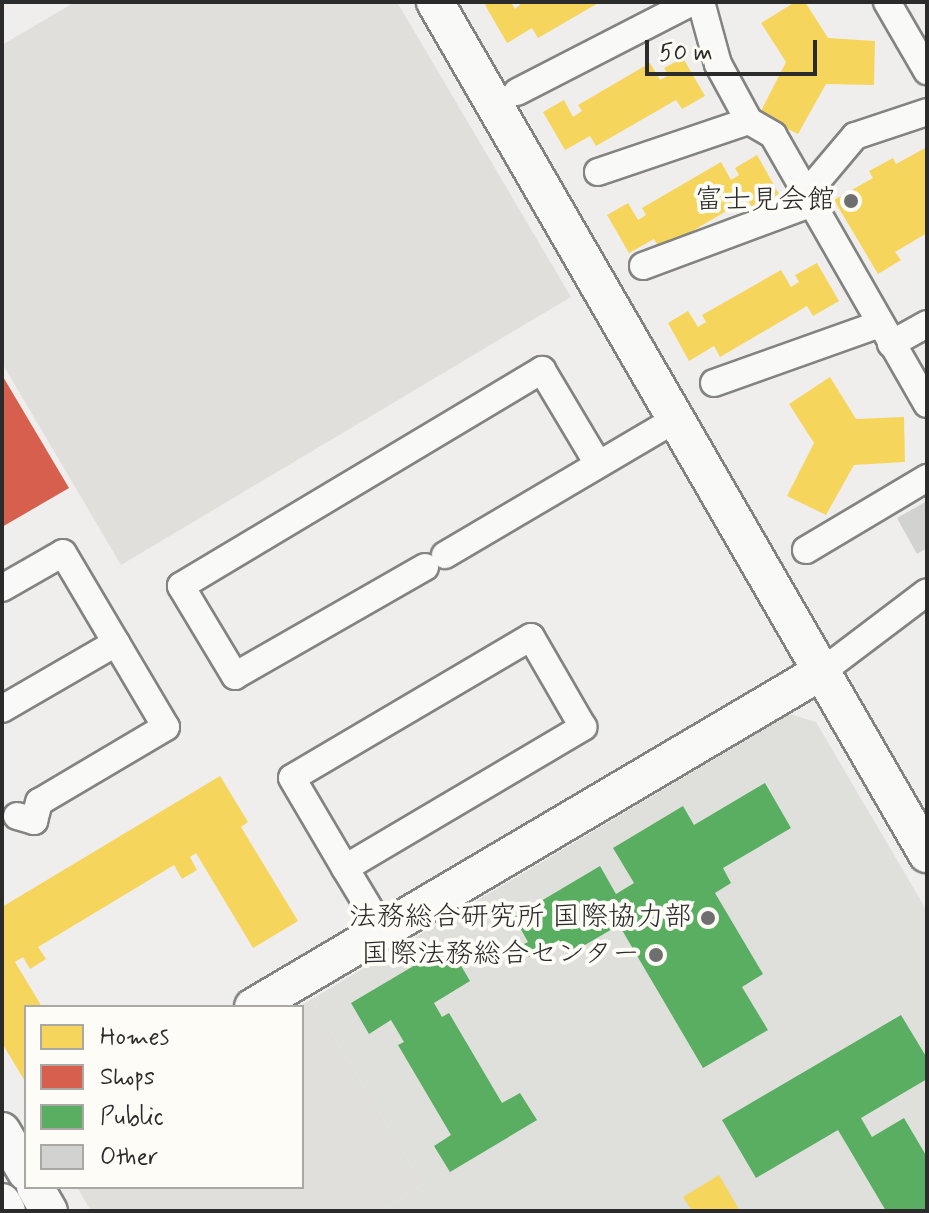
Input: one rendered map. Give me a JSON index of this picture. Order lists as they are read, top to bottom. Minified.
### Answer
{"places":["富士見会館","法務総合研究所 国際協力部","国際法務総合センター"],"legend":["Homes","Shops","Public","Other"],"scale_bar":"50 m"}
